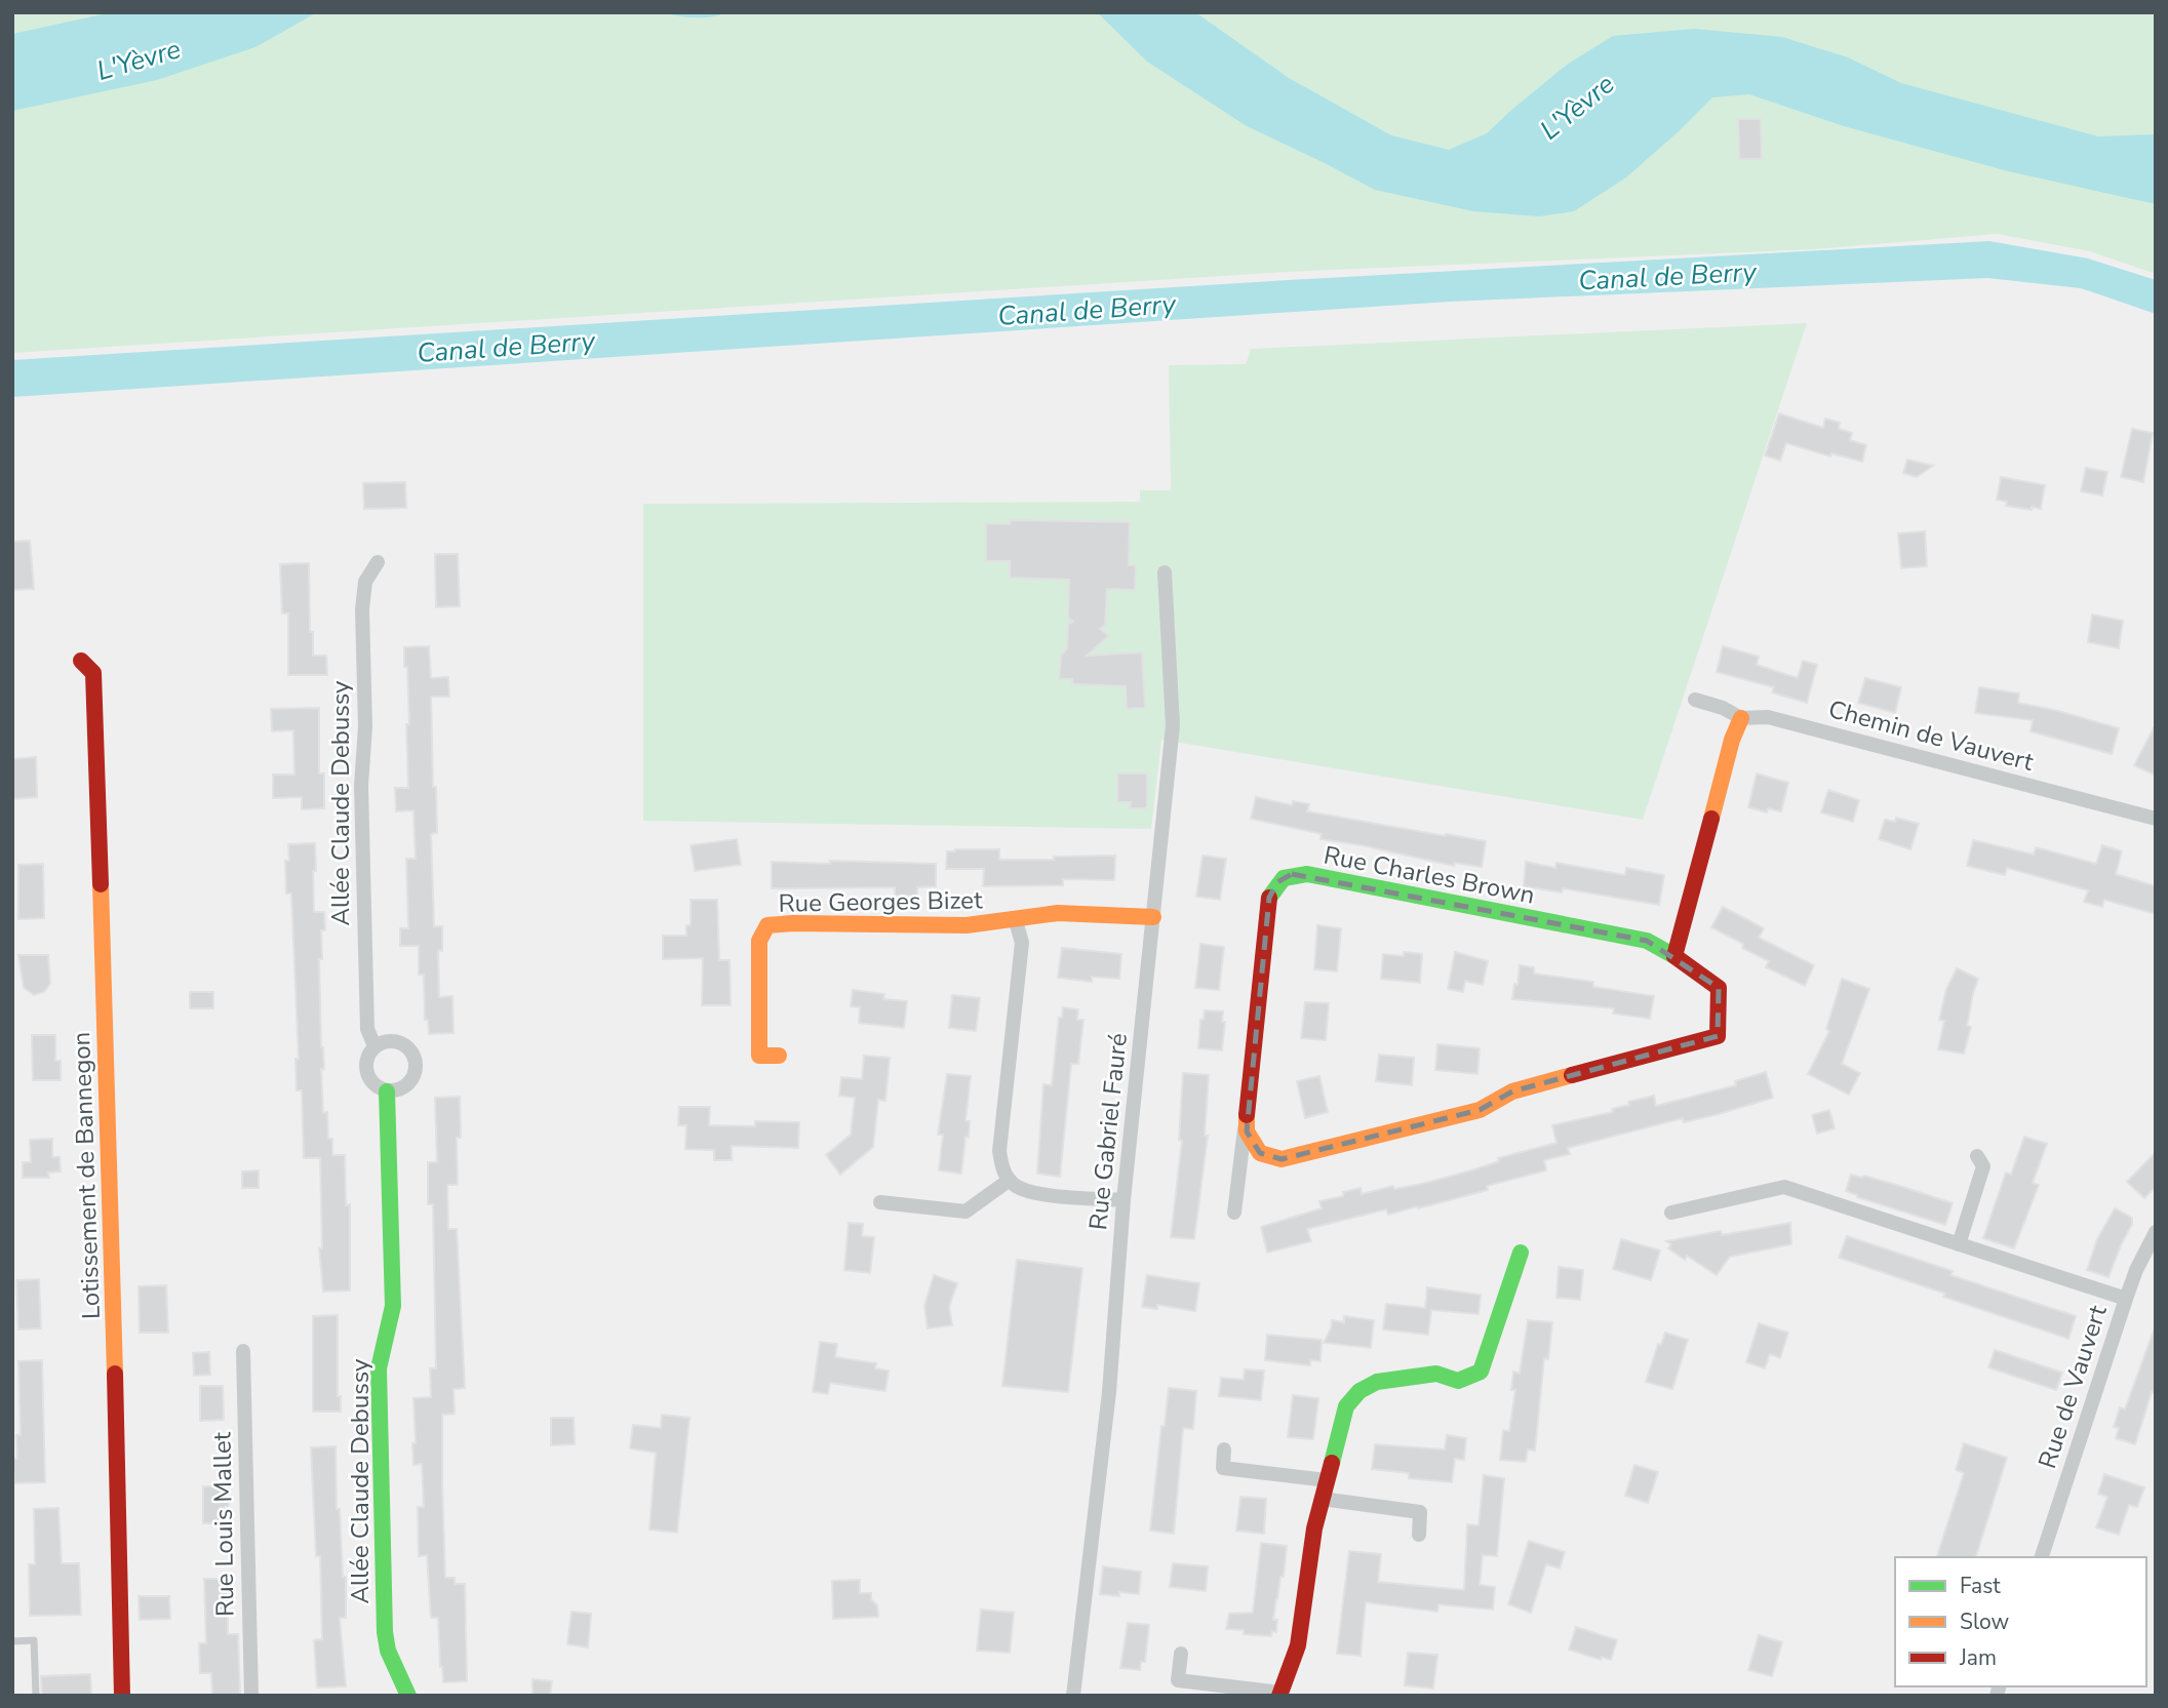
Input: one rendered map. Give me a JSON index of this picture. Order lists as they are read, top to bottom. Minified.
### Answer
{"streets":{"street":["Chemin de Vauvert","Allée Claude Debussy","Rue Charles Brown","Rue Georges Bizet","Rue Gabriel Fauré","Lotissement de Bannegon","Rue de Vauvert","Rue Louis Mallet"]},"crossings":[["Rue Georges Bizet","Rue Gabriel Fauré"]],"water":["L'Yèvre","Canal de Berry"],"legend":["Fast","Slow","Jam"]}
